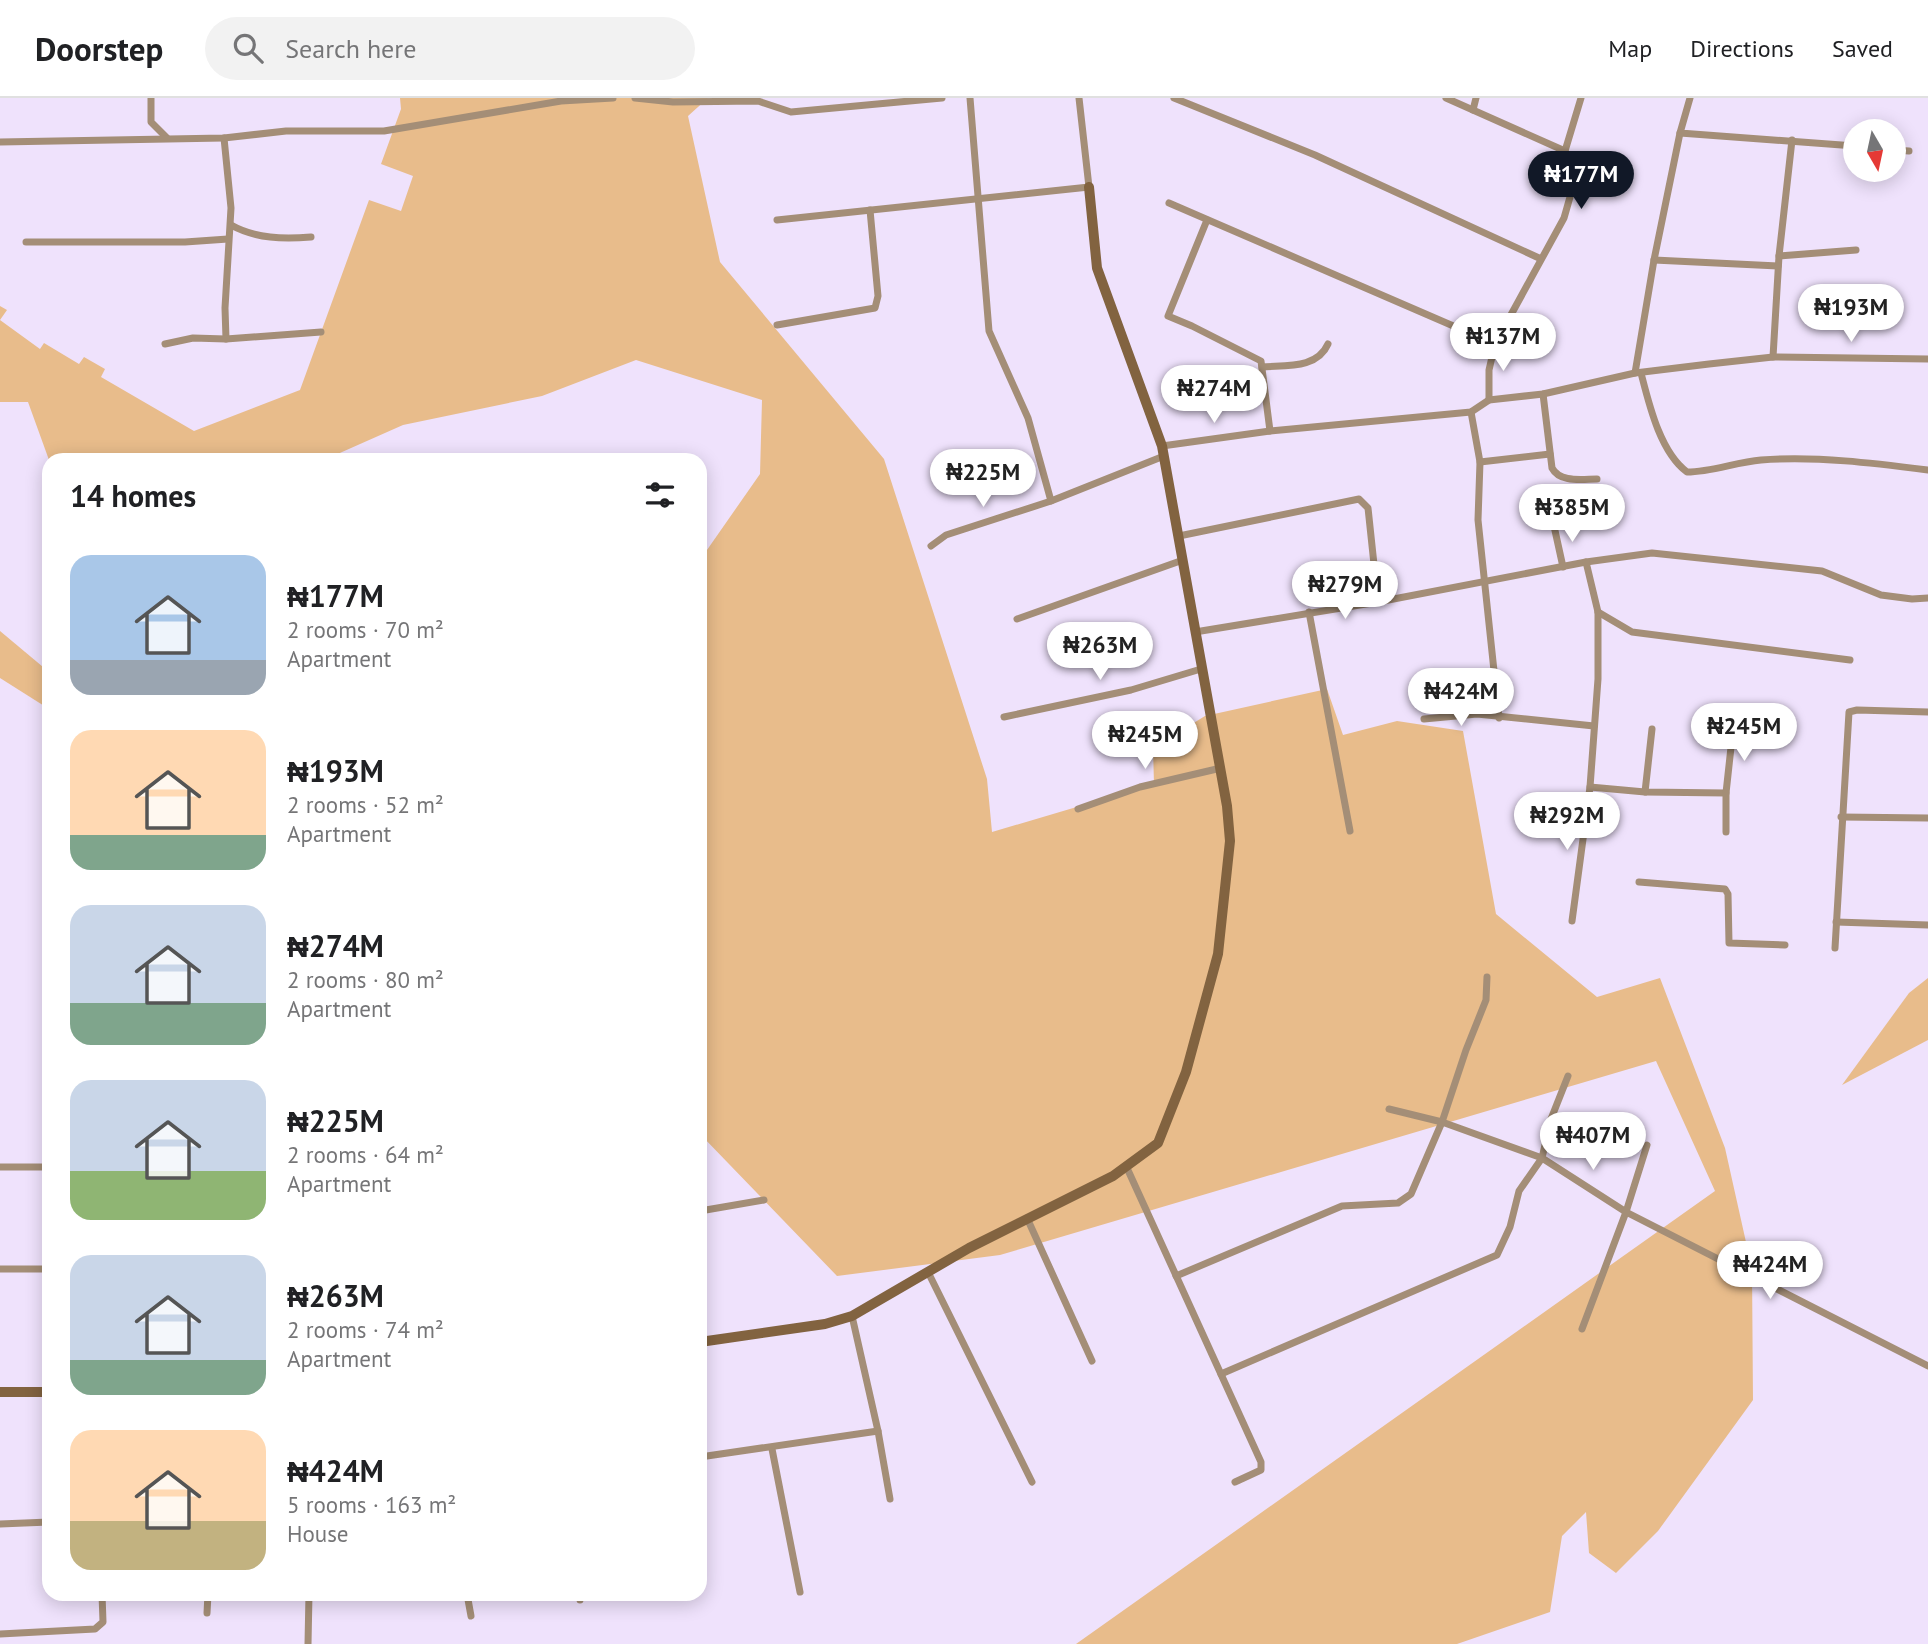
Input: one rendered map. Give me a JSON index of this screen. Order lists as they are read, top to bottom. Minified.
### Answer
{"north":"bottom","page":{"header":"Doorstep","search":"Search here","nav":["Map","Directions","Saved"],"price":["₦177M","₦193M","₦137M","₦274M","₦225M","₦385M","₦279M","₦263M","₦424M","₦245M","₦245M","₦292M","₦407M","₦424M"],"heading":"14 homes","list":[{"name":"₦177M","note":"2 rooms · 70 m² · Apartment"},{"name":"₦193M","note":"2 rooms · 52 m² · Apartment"},{"name":"₦274M","note":"2 rooms · 80 m² · Apartment"},{"name":"₦225M","note":"2 rooms · 64 m² · Apartment"},{"name":"₦263M","note":"2 rooms · 74 m² · Apartment"},{"name":"₦424M","note":"5 rooms · 163 m² · House"}]}}
